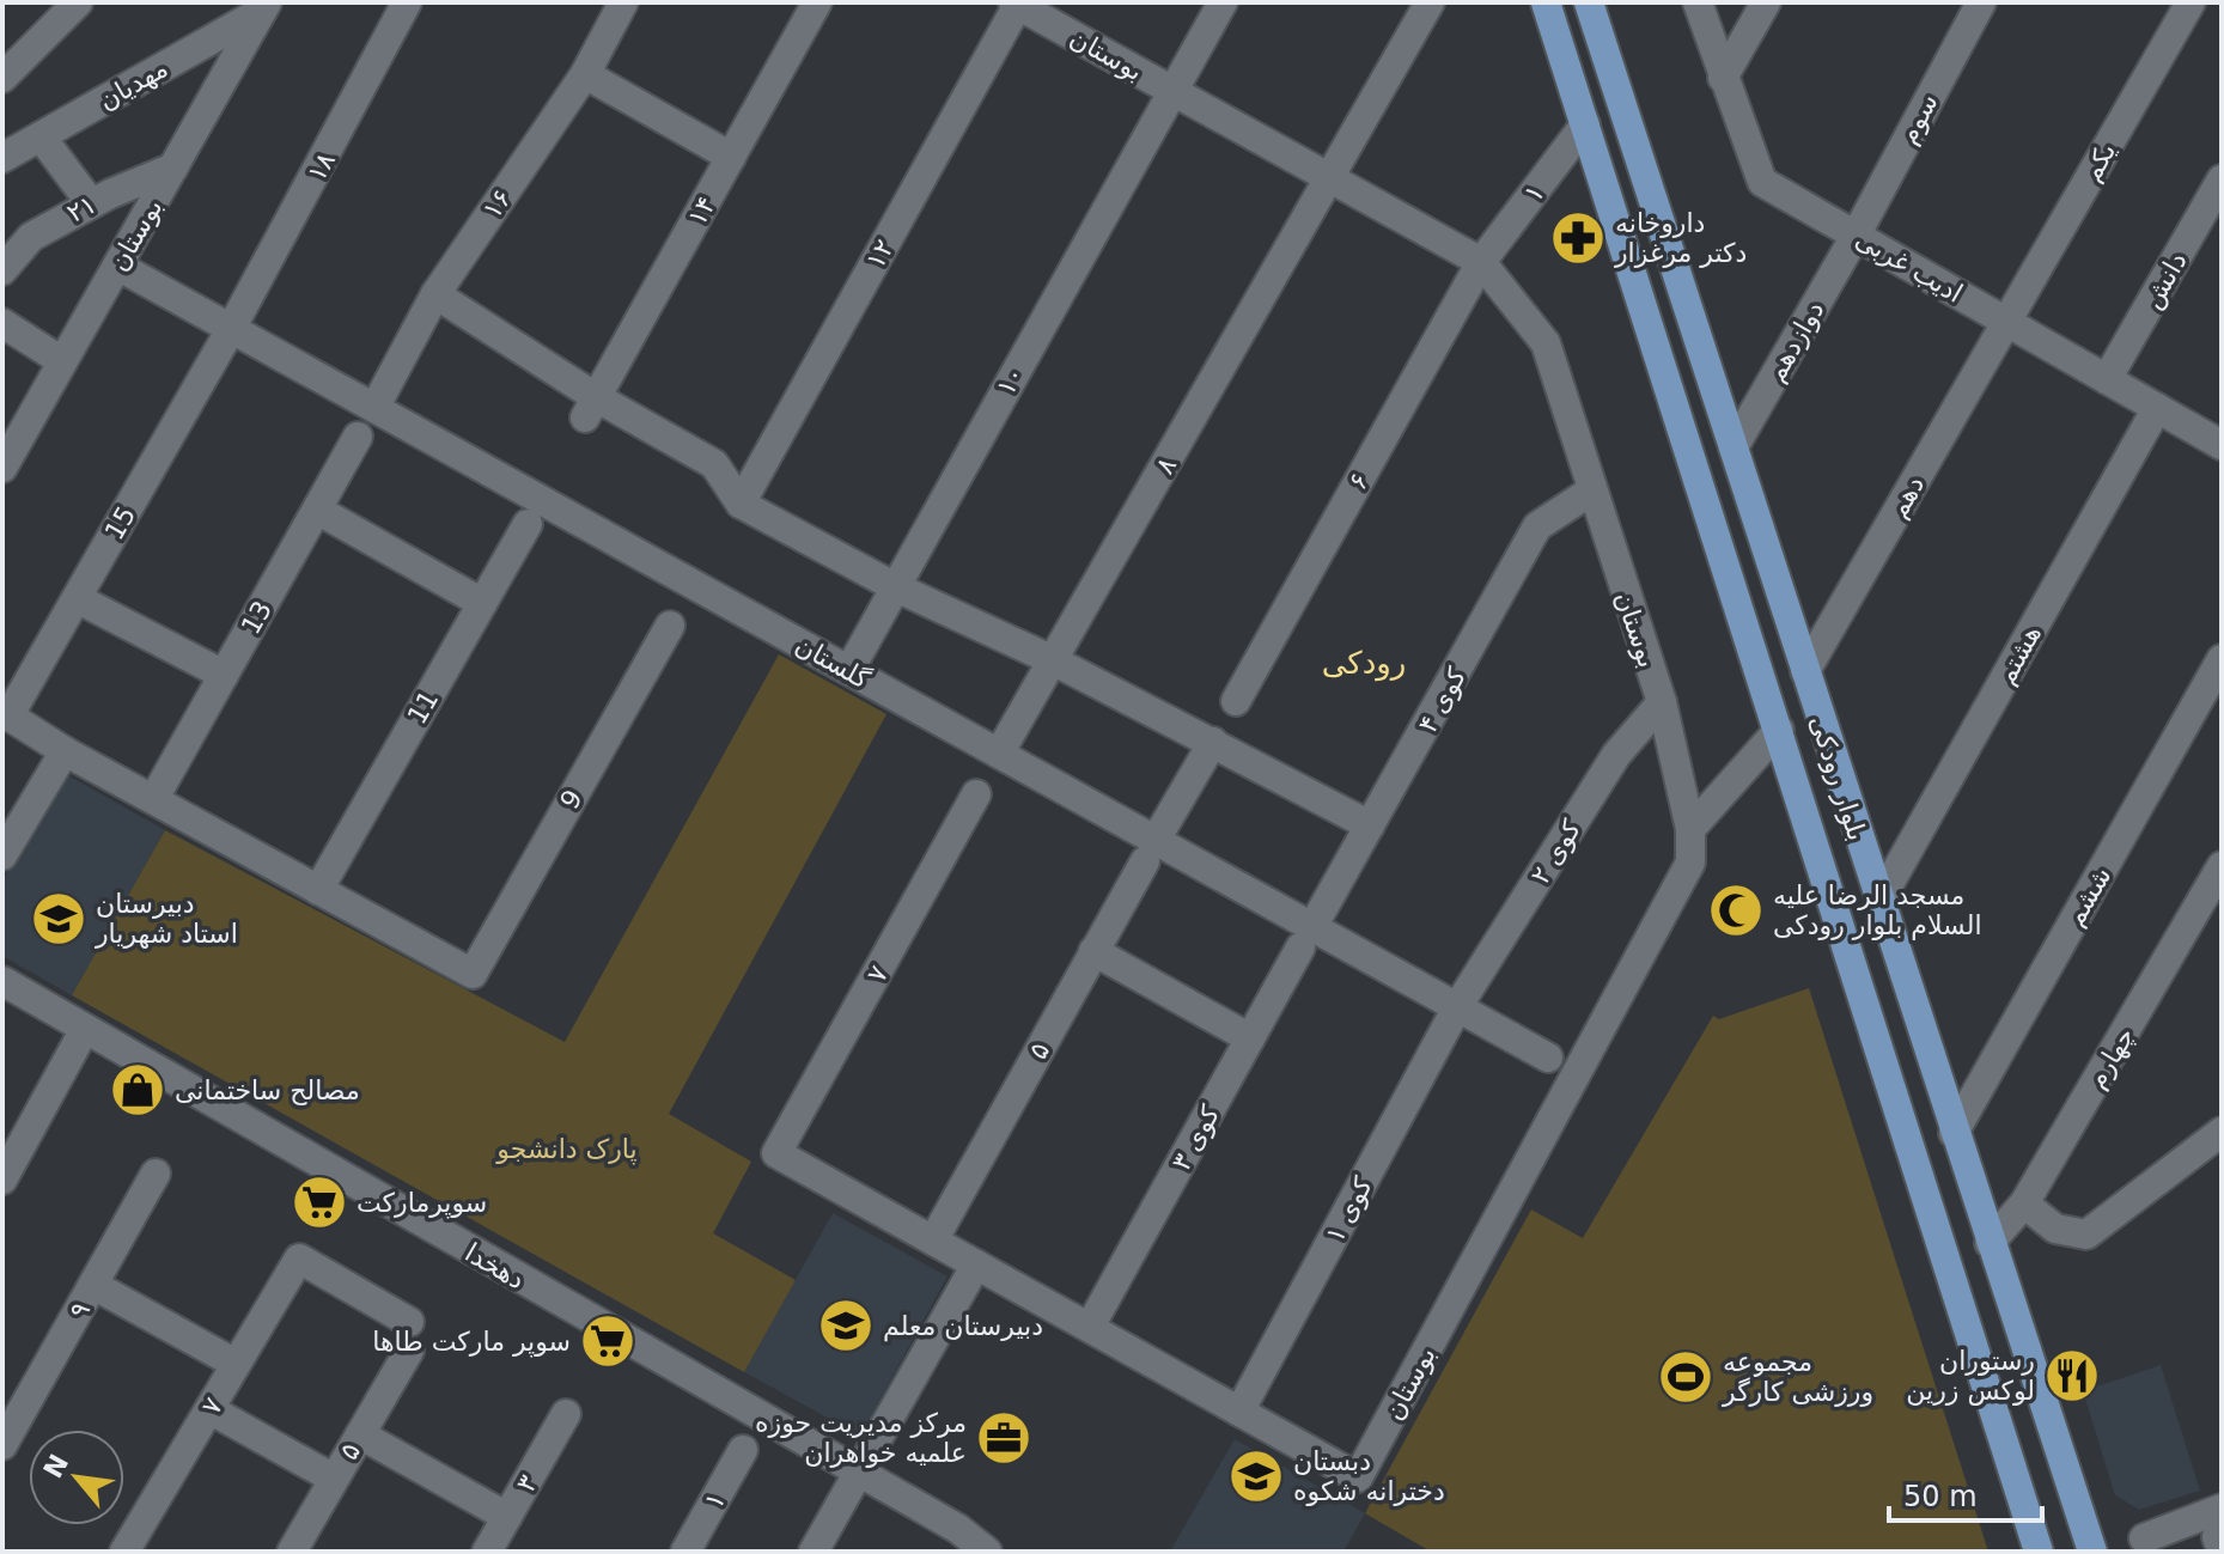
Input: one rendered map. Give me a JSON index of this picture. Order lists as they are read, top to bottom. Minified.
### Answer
{"streets":{"main road":["بلوار رودکی"],"street":["بوستان","مهدیان","سوم","یکم","۱۸","۱","۱۶","۲۱","۱۴","۱۲","ادیب غربی","دانش","دوازدهم","۱۰","۸","۶","دهم","15","13","هشتم","گلستان","کوی ۴","11","9","کوی ۲","ششم","۷","۵","چهارم","کوی ۳","کوی ۱","دهخدا","۹","۳"]},"crossings":[["بوستان","مهدیان"],["بوستان","۱"],["بوستان","۲۱"],["بوستان","۱۲"],["بوستان","۱۰"],["بوستان","۸"],["بوستان","۶"],["بوستان","گلستان"],["بوستان","کوی ۴"],["بوستان","کوی ۲"],["بوستان","کوی ۱"],["سوم","ادیب غربی"],["سوم","دوازدهم"],["یکم","ادیب غربی"],["یکم","دهم"],["۱۸","15"],["۱۸","گلستان"],["۱","۶"],["۱","بلوار رودکی"],["۱۶","گلستان"],["ادیب غربی","دانش"],["ادیب غربی","دوازدهم"],["ادیب غربی","دهم"],["ادیب غربی","هشتم"],["دوازدهم","بلوار رودکی"],["۱۰","گلستان"],["۸","گلستان"],["دهم","بلوار رودکی"],["15","گلستان"],["هشتم","بلوار رودکی"],["گلستان","کوی ۴"],["گلستان","کوی ۲"],["گلستان","۵"],["گلستان","کوی ۳"],["گلستان","کوی ۱"],["کوی ۴","کوی ۳"],["11","9"],["بلوار رودکی","ششم"],["بلوار رودکی","چهارم"],["کوی ۲","کوی ۱"],["۷","۵"]],"districts":["رودکی"],"parks":["پارک دانشجو"],"places":{"pharmacy":["داروخانه دکتر مرغزار"],"mosque":["مسجد الرضا علیه السلام بلوار رودکی"],"school or university":["دبیرستان استاد شهریار","دبیرستان معلم","دبستان دخترانه شکوه"],"shop":["مصالح ساختمانی"],"supermarket":["سوپرمارکت","سوپر مارکت طاها"],"restaurant":["رستوران لوکس زرین"],"sports":["مجموعه ورزشی کارگر"],"office":["مرکز مدیریت حوزه علمیه خواهران"]},"scale_bar":"50 m","north":"top left"}
